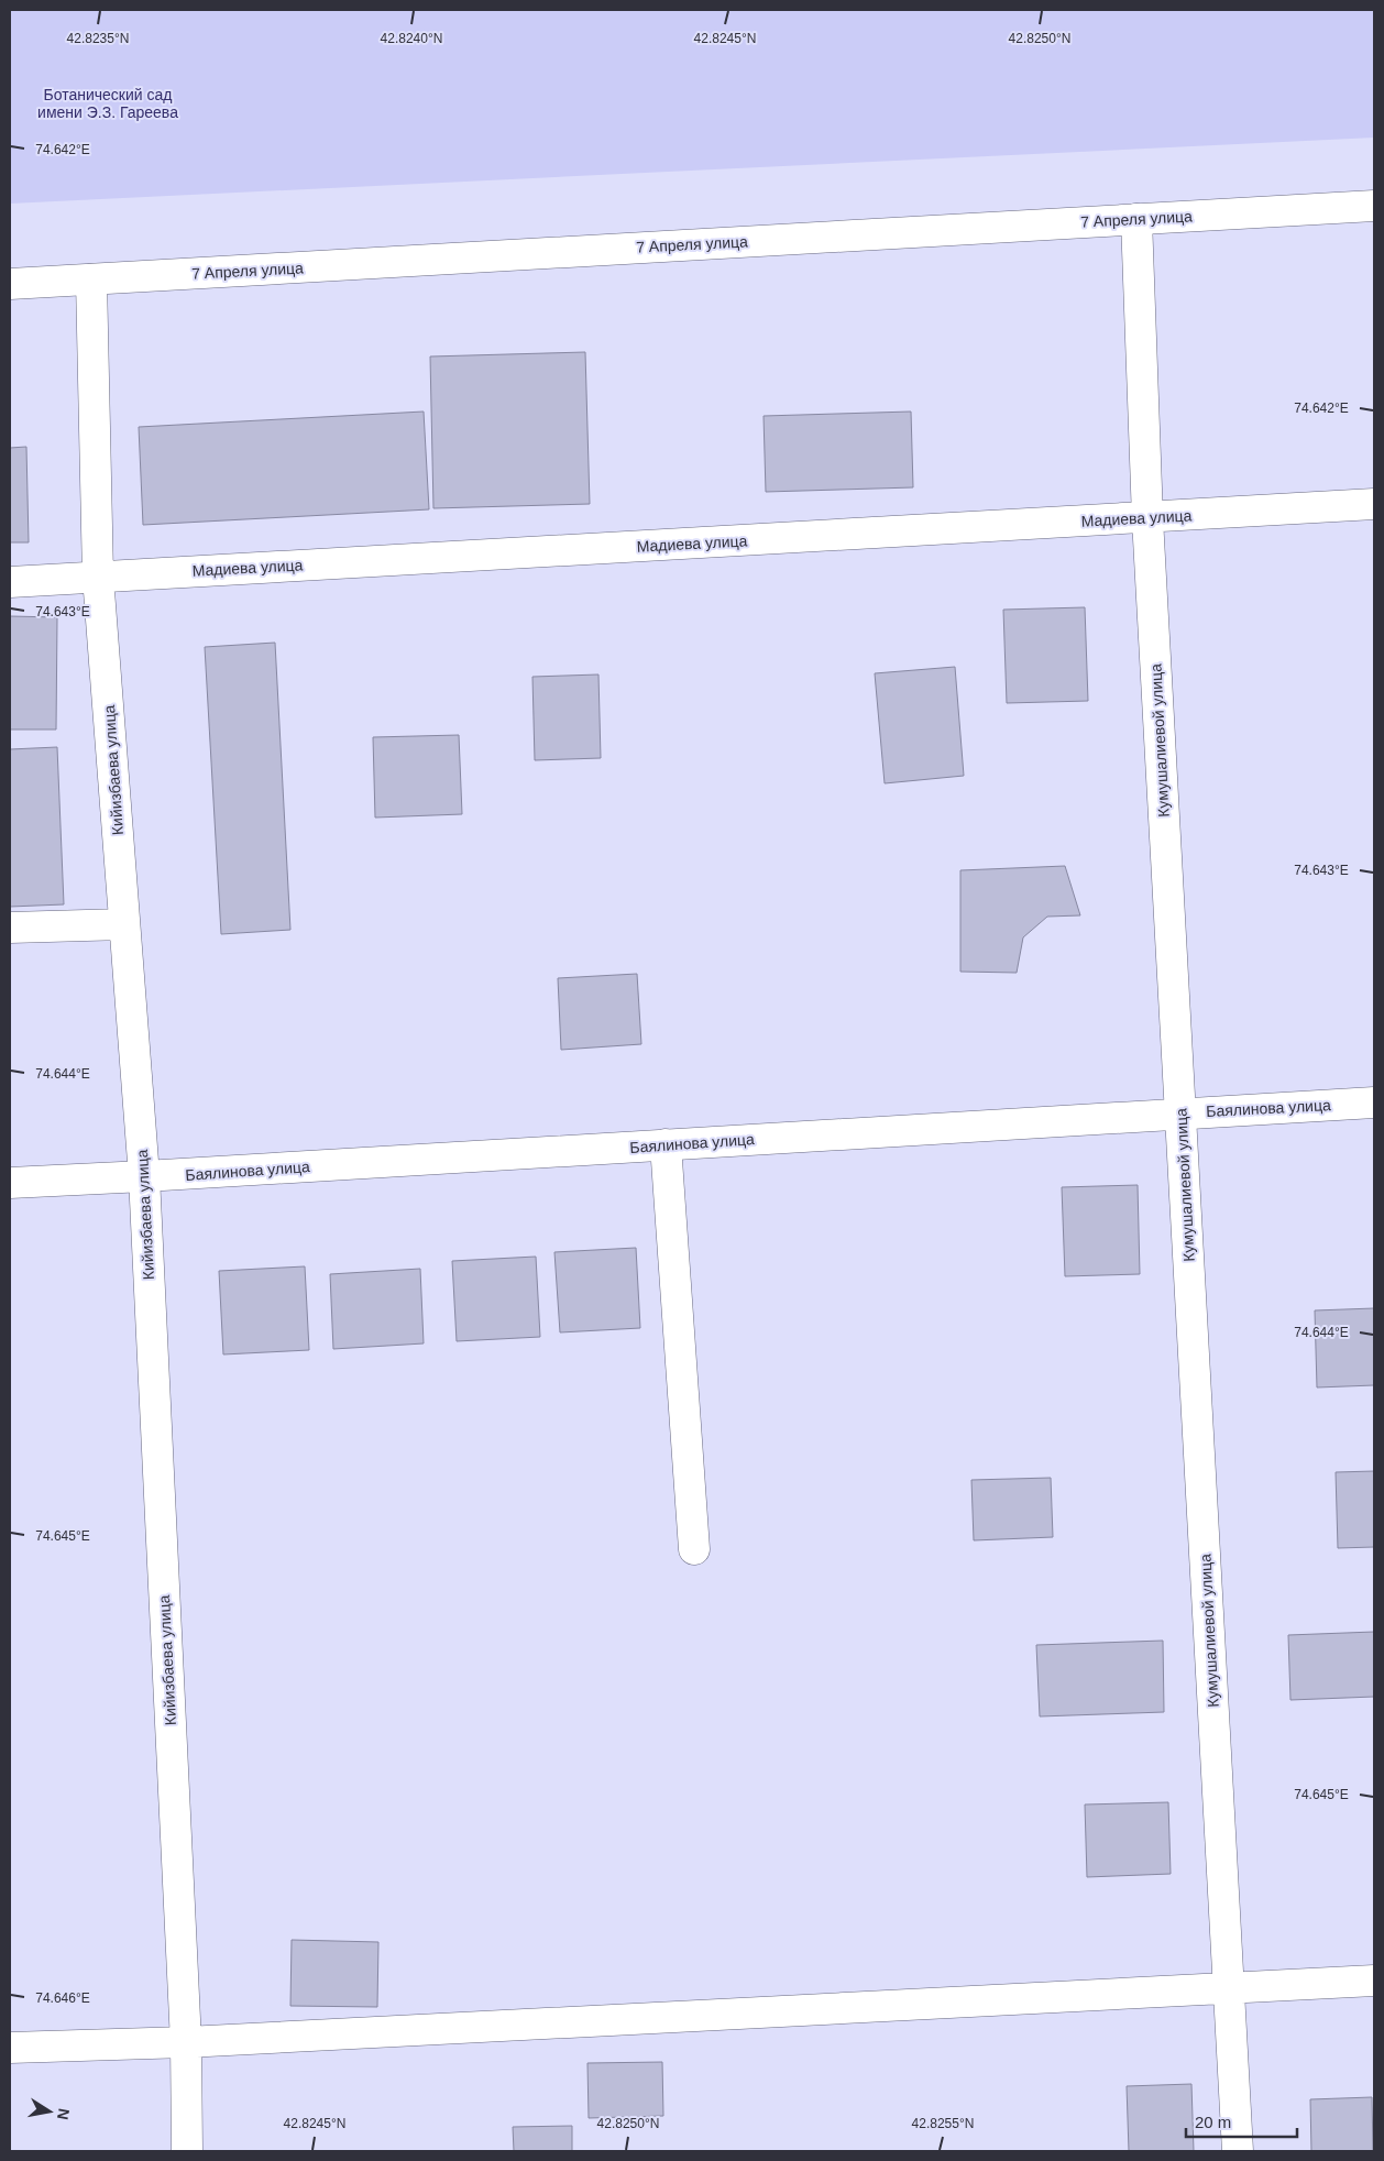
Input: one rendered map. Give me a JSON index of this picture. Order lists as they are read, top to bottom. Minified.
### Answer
{"streets":{"street":["7 Апреля улица","Мадиева улица","Кумушалиевой улица","Кийизбаева улица","Баялинова улица"]},"crossings":[["7 Апреля улица","Кумушалиевой улица"],["7 Апреля улица","Кийизбаева улица"],["Мадиева улица","Кумушалиевой улица"],["Мадиева улица","Кийизбаева улица"],["Кумушалиевой улица","Баялинова улица"],["Кийизбаева улица","Баялинова улица"]],"parks":["Ботанический сад имени Э.З. Гареева"],"scale_bar":"20 m","north":"right","coordinates":["42.8235°N","42.8240°N","42.8245°N","42.8250°N","74.642°E","74.643°E","74.644°E","74.645°E","74.646°E","42.8255°N"]}
